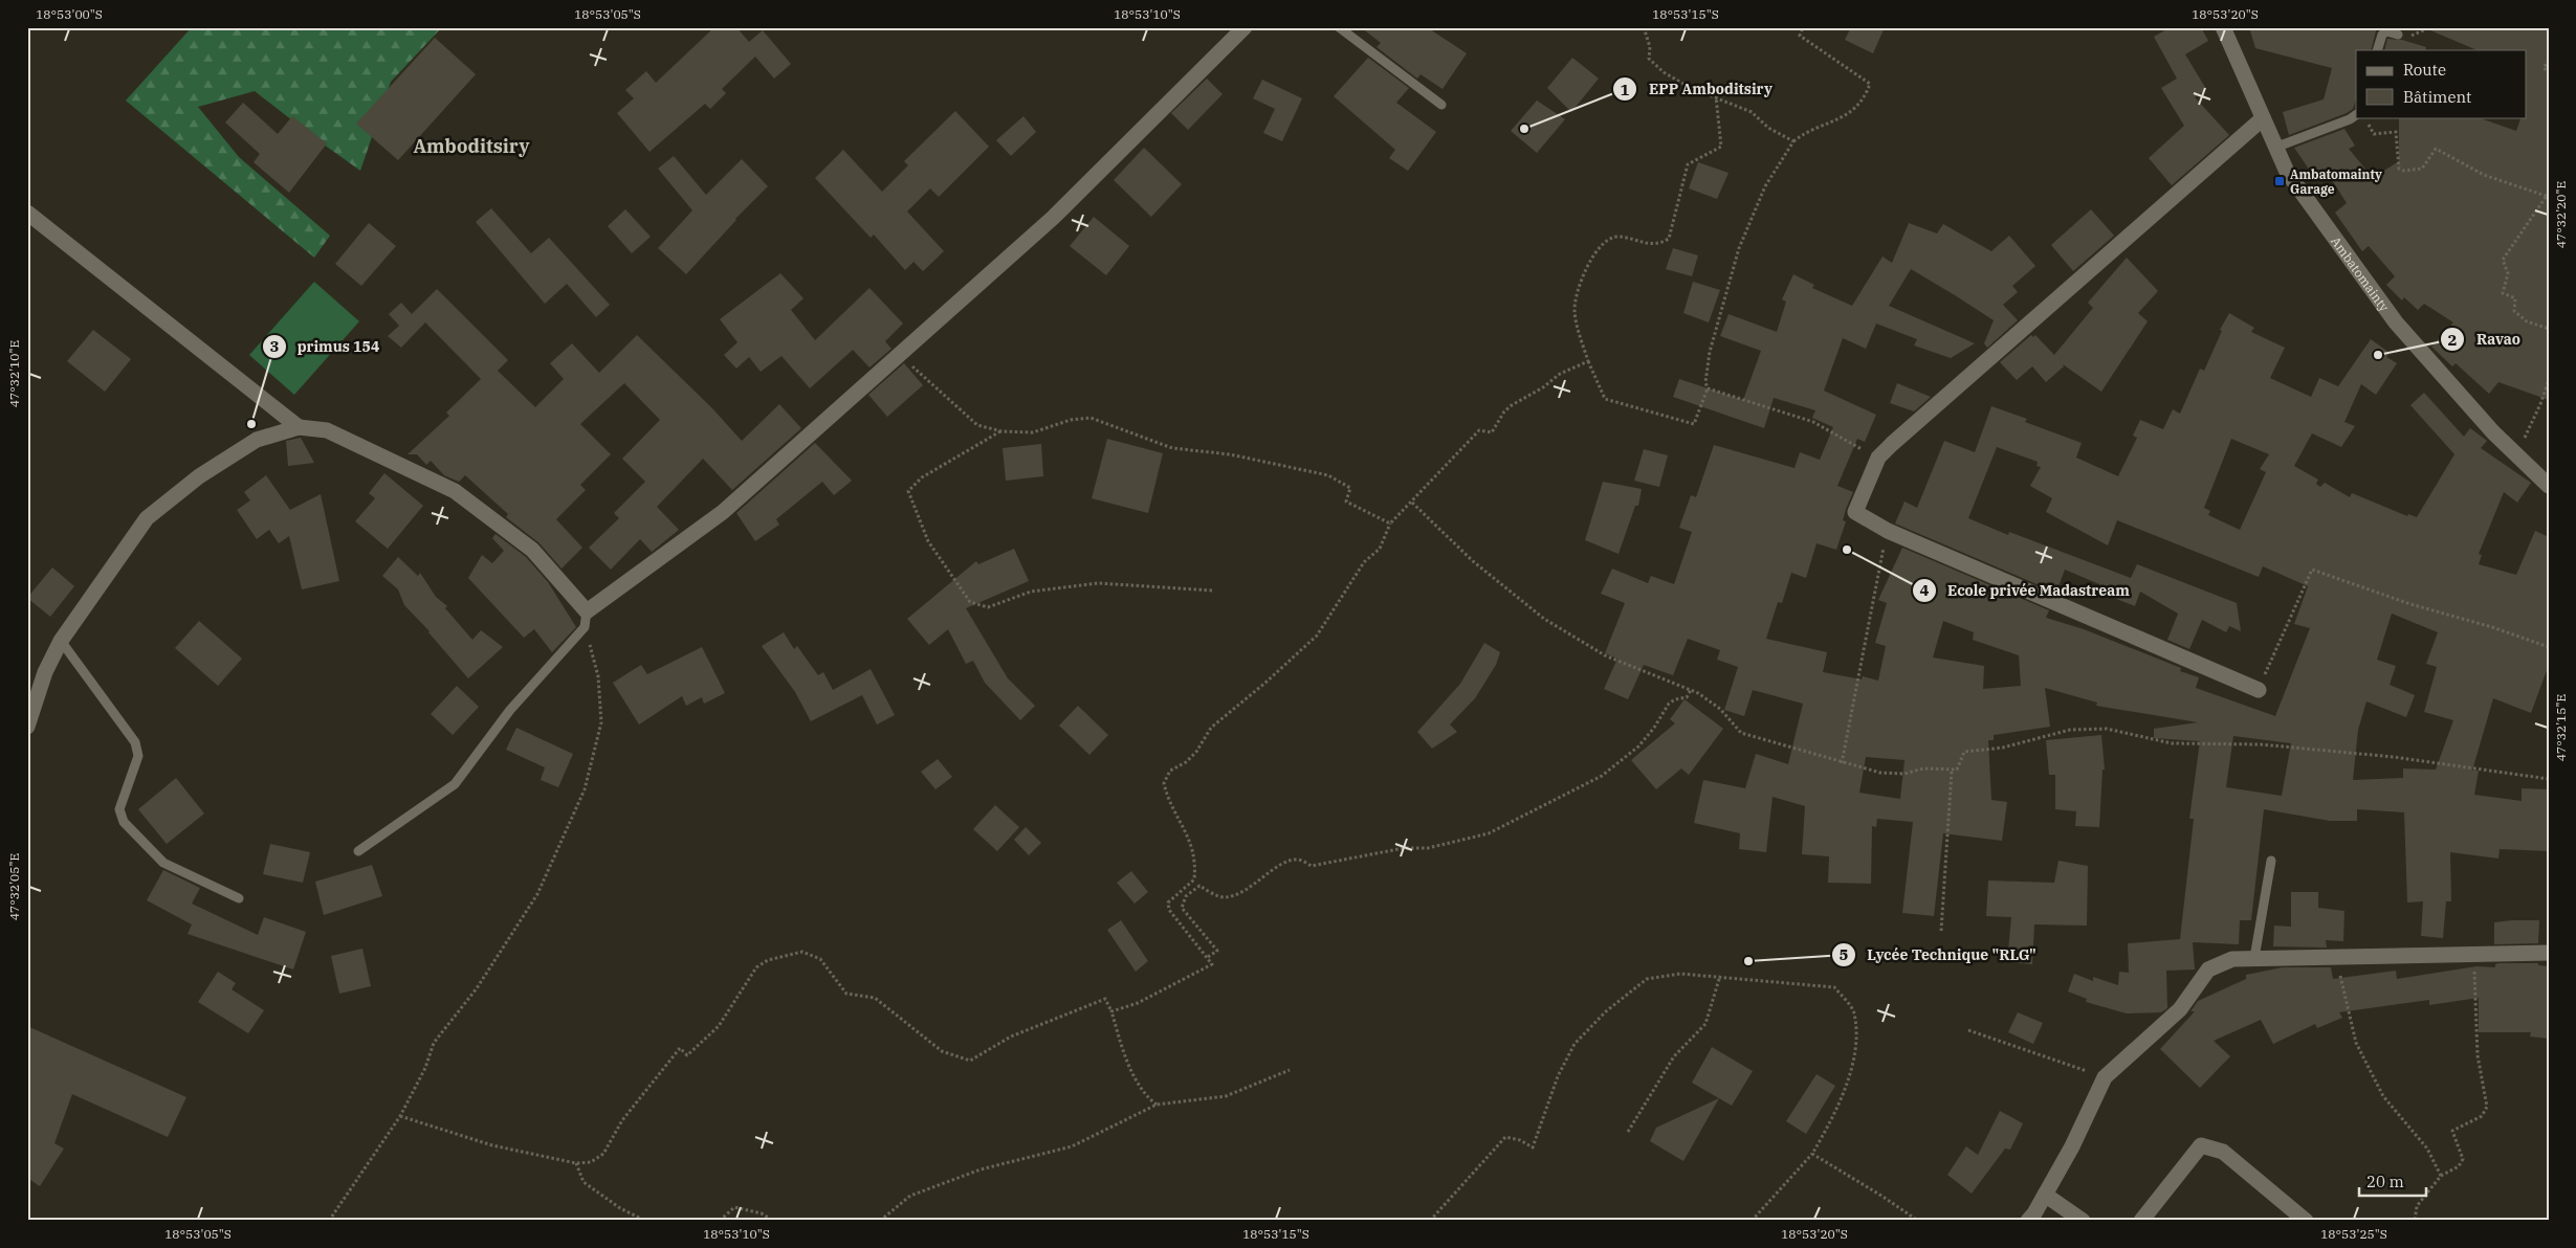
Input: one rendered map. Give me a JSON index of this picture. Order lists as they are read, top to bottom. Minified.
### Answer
{"streets":{"street":["Ambatomainty"]},"districts":["Amboditsiry"],"places":{"other":["EPP Amboditsiry","Ravao","primus 154","Ecole privée Madastream","Lycée Technique \"RLG\""],"transit":["Ambatomainty Garage"]},"legend":["Route","Bâtiment"],"scale_bar":"20 m","coordinates":["18°53'00\"S","18°53'05\"S","18°53'10\"S","18°53'15\"S","18°53'20\"S","47°32'20\"E","47°32'10\"E","47°32'15\"E","47°32'05\"E","18°53'25\"S"]}
